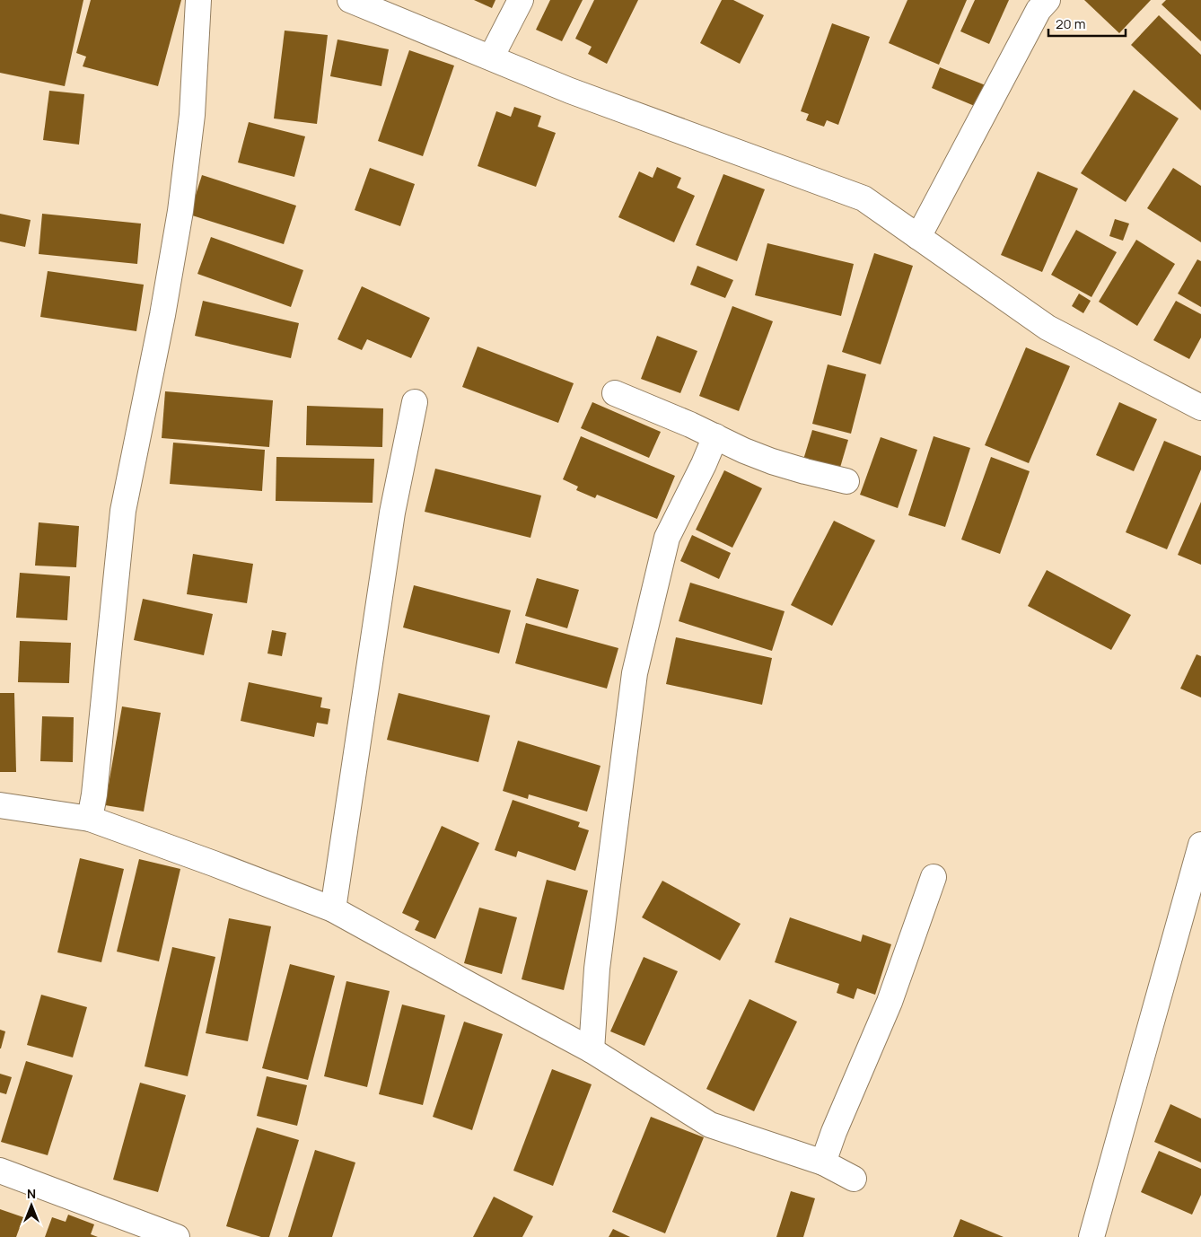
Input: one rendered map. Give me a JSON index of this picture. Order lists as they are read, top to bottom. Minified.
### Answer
{"scale_bar":"20 m","north":"top"}
